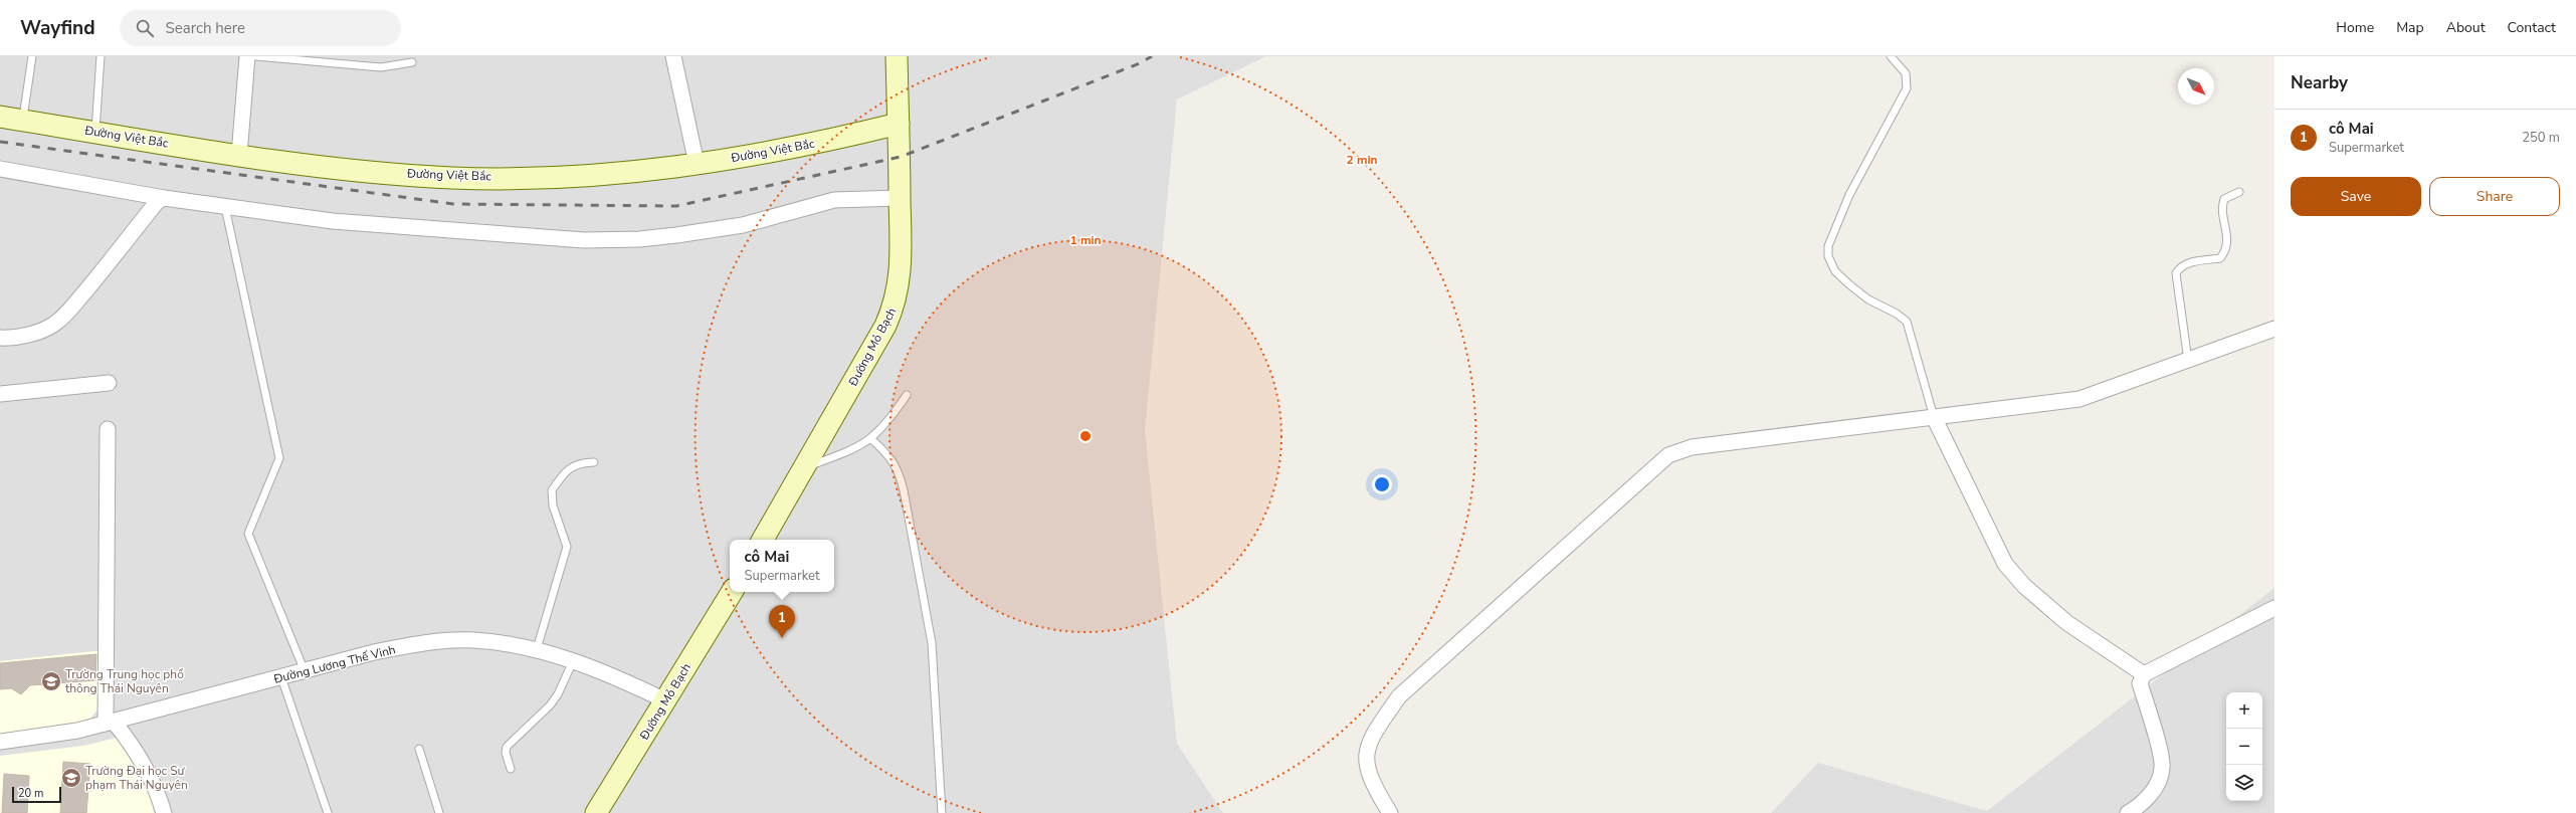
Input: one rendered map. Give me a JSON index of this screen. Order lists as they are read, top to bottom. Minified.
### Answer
{"streets":{"street":["Đường Việt Bắc","Đường Mỏ Bạch","Đường Lương Thế Vinh"]},"crossings":[["Đường Việt Bắc","Đường Mỏ Bạch"],["Đường Mỏ Bạch","Đường Lương Thế Vinh"]],"places":{"school or university":["Trường Trung học phổ thông Thái Nguyên","Trường Đại học Sư phạm Thái Nguyên"]},"scale_bar":"20 m","north":"bottom right","page":{"header":"Wayfind","search":"Search here","nav":["Home","Map","About","Contact"],"heading":"Nearby","list":[{"mark":"1","name":"cô Mai","note":"Supermarket","value":"250 m"}],"buttons":["Save","Share"],"popup":["cô Mai","Supermarket"],"pins":"1","map_buttons":["+","−"],"scale":"20 m"},"rings":["2 min","1 min"]}
